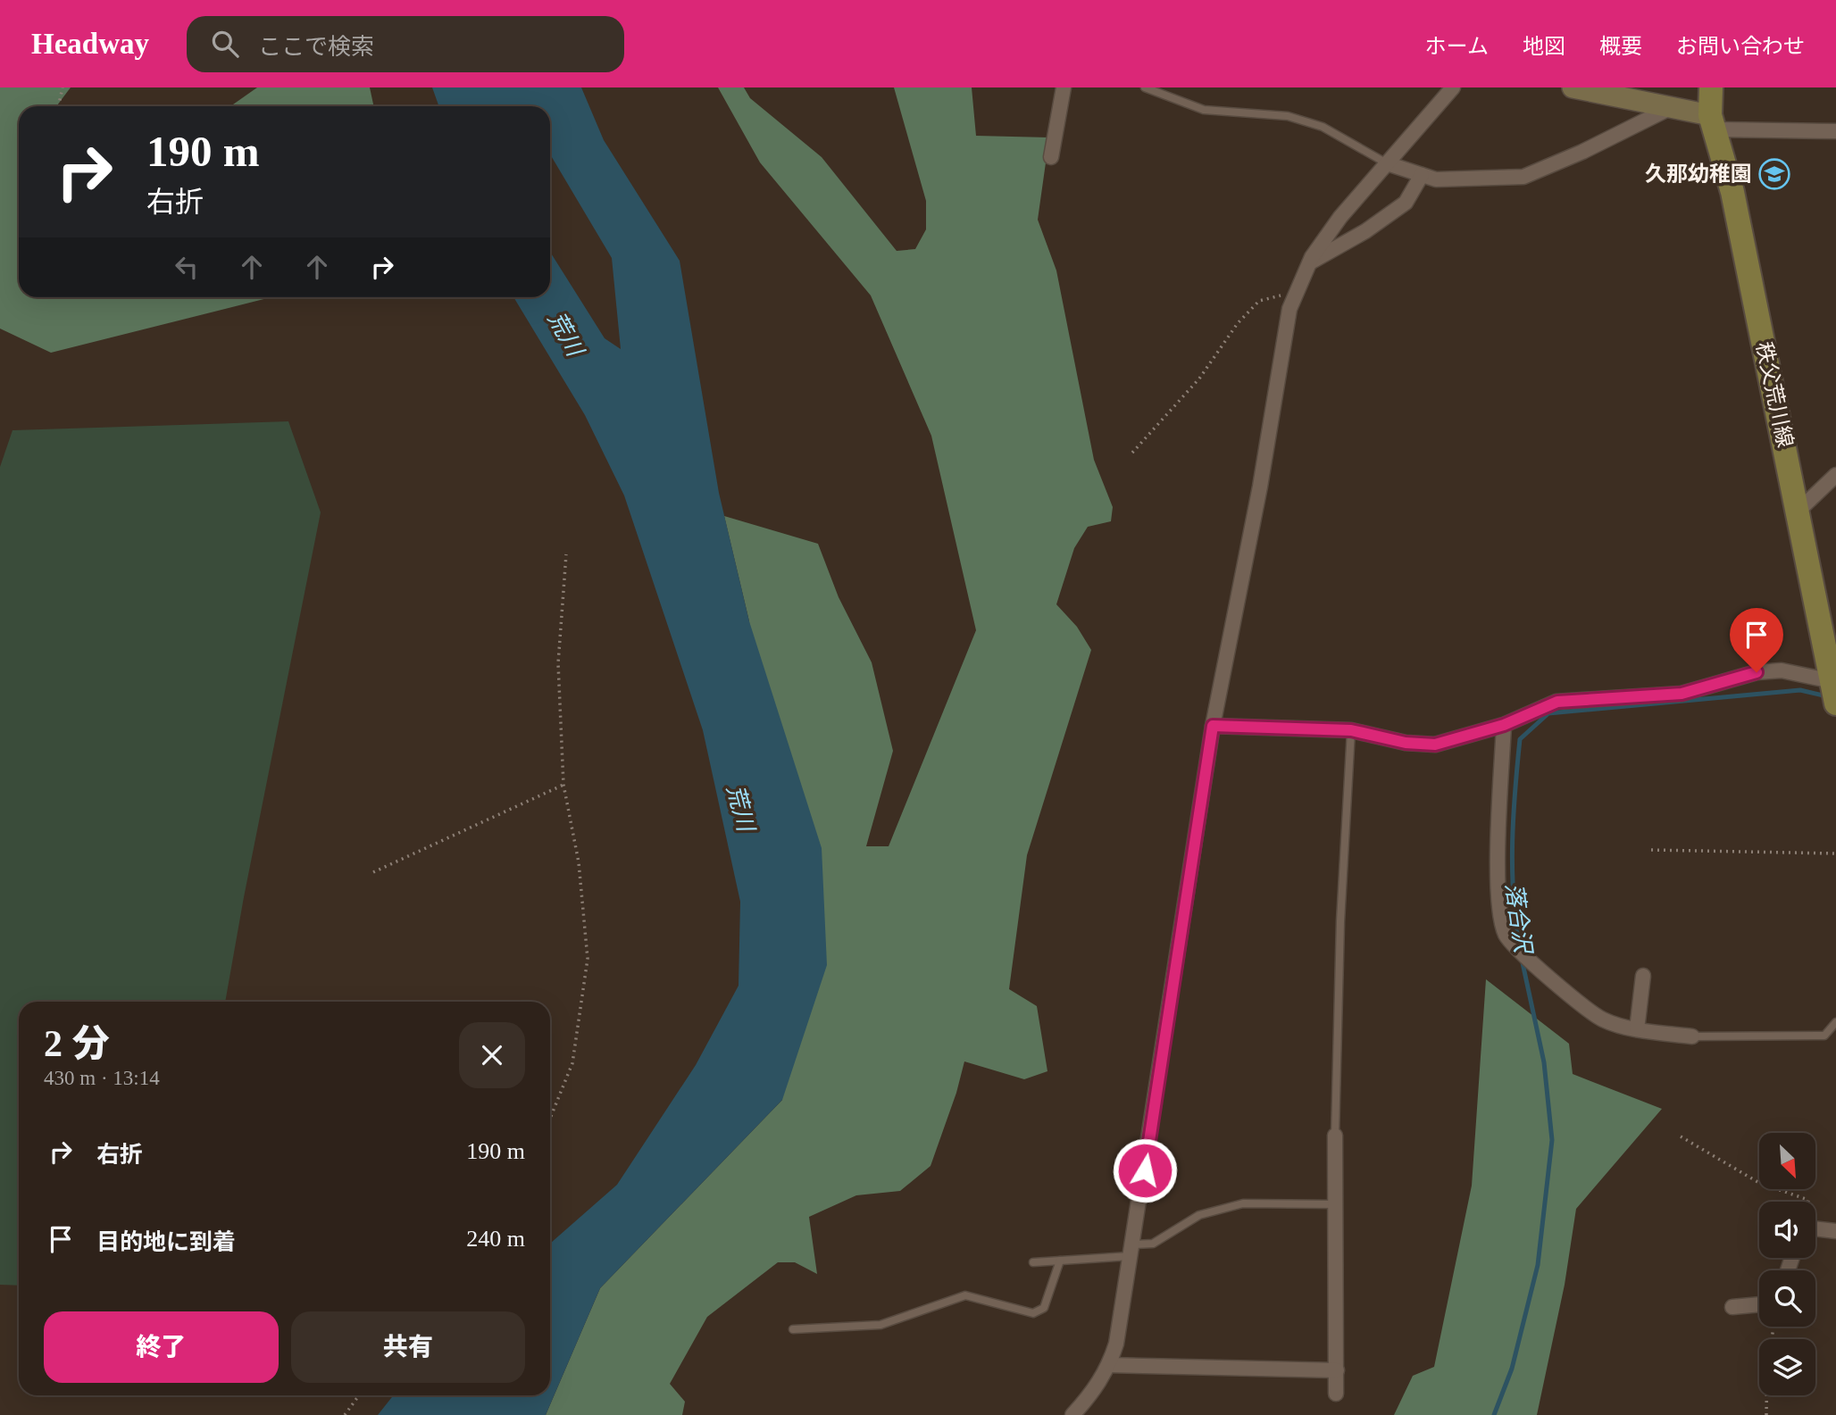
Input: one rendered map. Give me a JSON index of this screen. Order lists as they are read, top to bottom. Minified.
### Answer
{"streets":{"main road":["秩父荒川線"]},"water":["荒川","落合沢"],"places":{"school or university":["久那幼稚園"]},"north":"bottom right","page":{"header":"Headway","search":"ここで検索","nav":["ホーム","地図","概要","お問い合わせ"],"turn":["190 m","右折"],"heading":["2 分","430 m · 13:14"],"list":[{"name":"右折","value":"190 m"},{"name":"目的地に到着","value":"240 m"}],"buttons":["終了","共有"]}}
